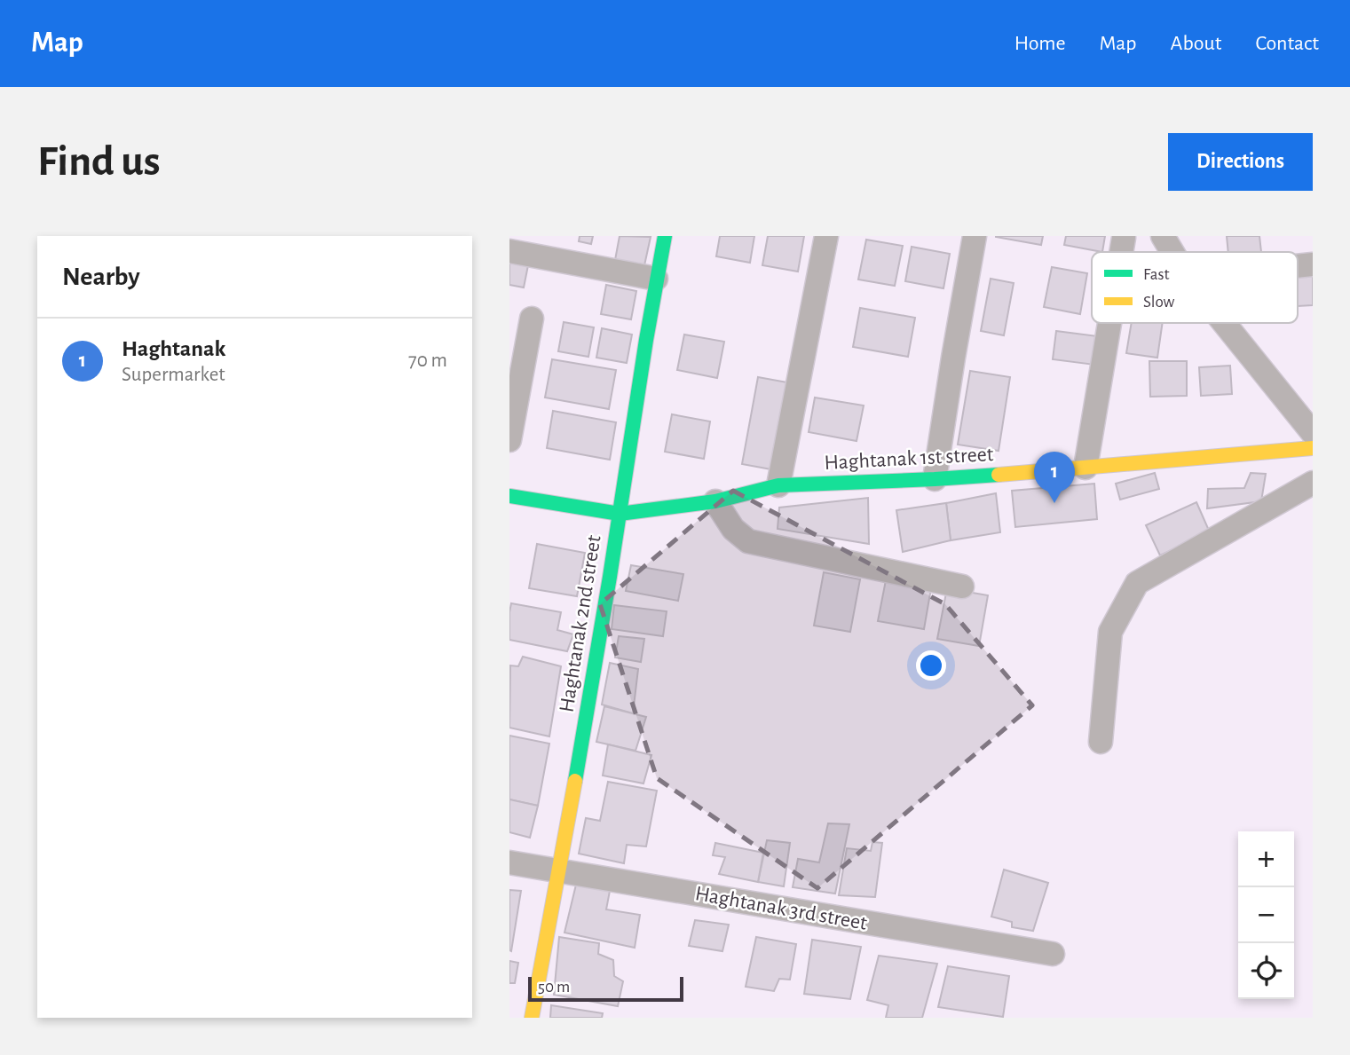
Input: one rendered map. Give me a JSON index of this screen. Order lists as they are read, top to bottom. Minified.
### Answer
{"streets":{"main road":["Haghtanak 1st street","Haghtanak 2nd street"],"street":["Haghtanak 3rd street"]},"crossings":[["Haghtanak 1st street","Haghtanak 2nd street"],["Haghtanak 2nd street","Haghtanak 3rd street"]],"legend":["Fast","Slow"],"scale_bar":"50 m","page":{"header":"Map","nav":["Home","Map","About","Contact"],"buttons":"Directions","title":"Find us","heading":"Nearby","list":[{"mark":"1","name":"Haghtanak","note":"Supermarket","value":"70 m"}],"pins":"1","map_buttons":["+","−"],"scale":"50 m"}}
